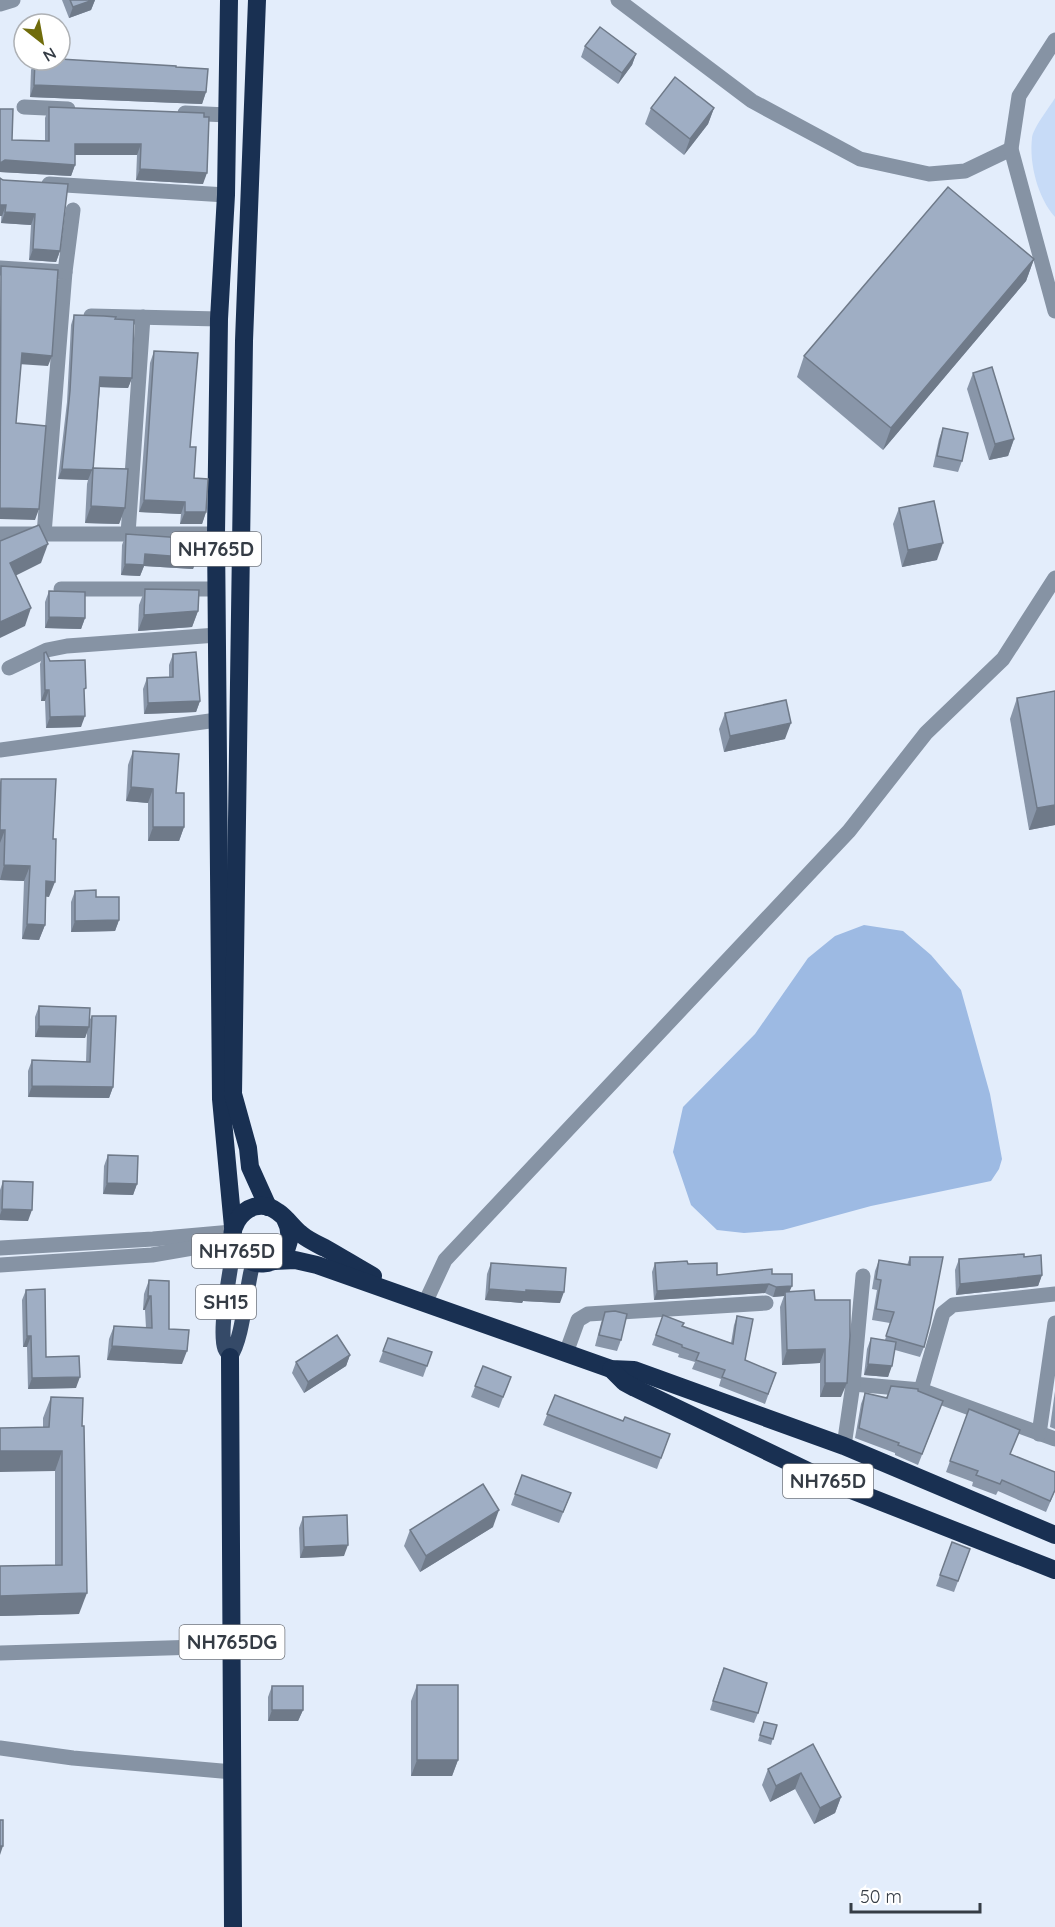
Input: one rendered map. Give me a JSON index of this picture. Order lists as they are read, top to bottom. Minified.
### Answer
{"streets":{"highway":["NH765D","NH765DG"],"main road":["SH15"]},"crossings":[["NH765D","SH15"],["SH15","NH765DG"]],"scale_bar":"50 m","north":"bottom right"}
